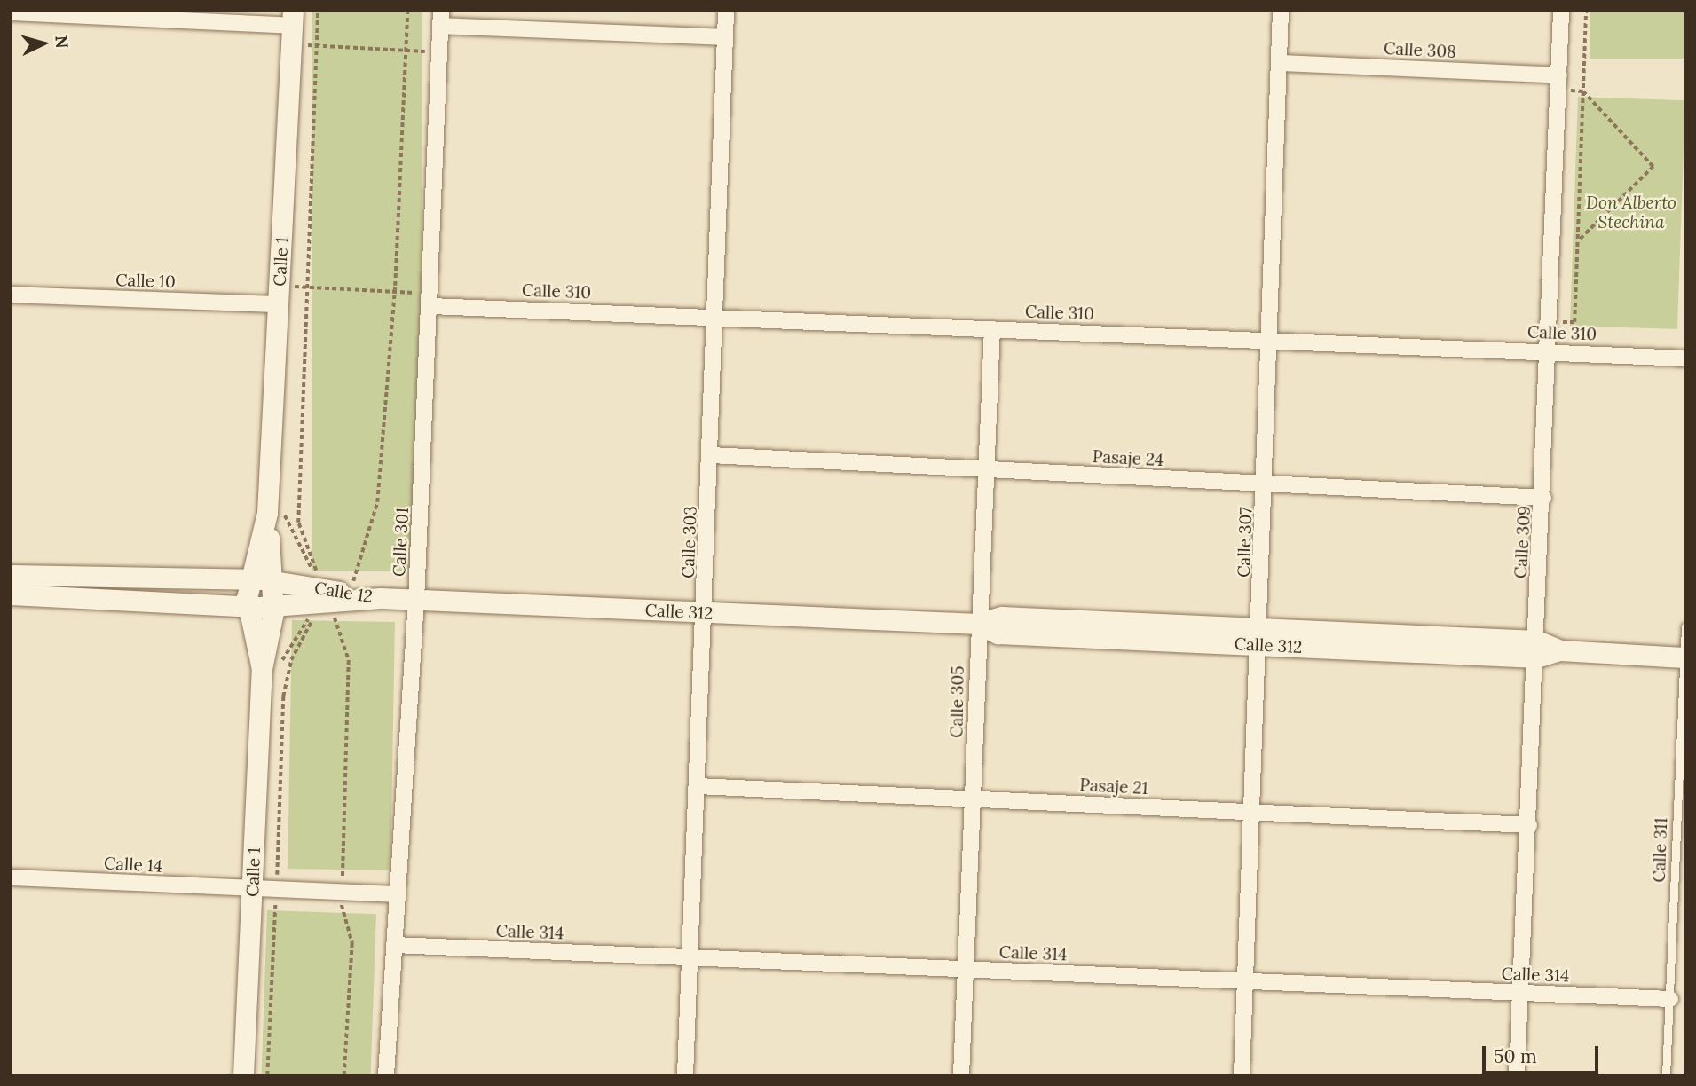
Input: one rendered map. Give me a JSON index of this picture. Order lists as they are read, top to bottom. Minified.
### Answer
{"streets":{"street":["Calle 308","Calle 1","Calle 10","Calle 310","Pasaje 24","Calle 301","Calle 303","Calle 307","Calle 309","Calle 12","Calle 312","Calle 305","Pasaje 21","Calle 14","Calle 314"],"lane":["Calle 311"]},"crossings":[["Calle 308","Calle 307"],["Calle 308","Calle 309"],["Calle 1","Calle 10"],["Calle 1","Calle 12"],["Calle 1","Calle 14"],["Calle 310","Calle 301"],["Calle 310","Calle 303"],["Calle 310","Calle 307"],["Calle 310","Calle 309"],["Calle 310","Calle 305"],["Pasaje 24","Calle 303"],["Pasaje 24","Calle 307"],["Pasaje 24","Calle 309"],["Pasaje 24","Calle 305"],["Calle 301","Calle 312"],["Calle 301","Calle 314"],["Calle 303","Calle 312"],["Calle 303","Pasaje 21"],["Calle 303","Calle 314"],["Calle 307","Calle 312"],["Calle 307","Pasaje 21"],["Calle 307","Calle 314"],["Calle 309","Calle 312"],["Calle 309","Pasaje 21"],["Calle 309","Calle 314"],["Calle 12","Calle 312"],["Calle 312","Calle 305"],["Calle 312","Calle 311"],["Calle 305","Pasaje 21"],["Calle 305","Calle 314"],["Calle 311","Calle 314"]],"parks":["Don Alberto Stechina"],"scale_bar":"50 m","north":"right"}
